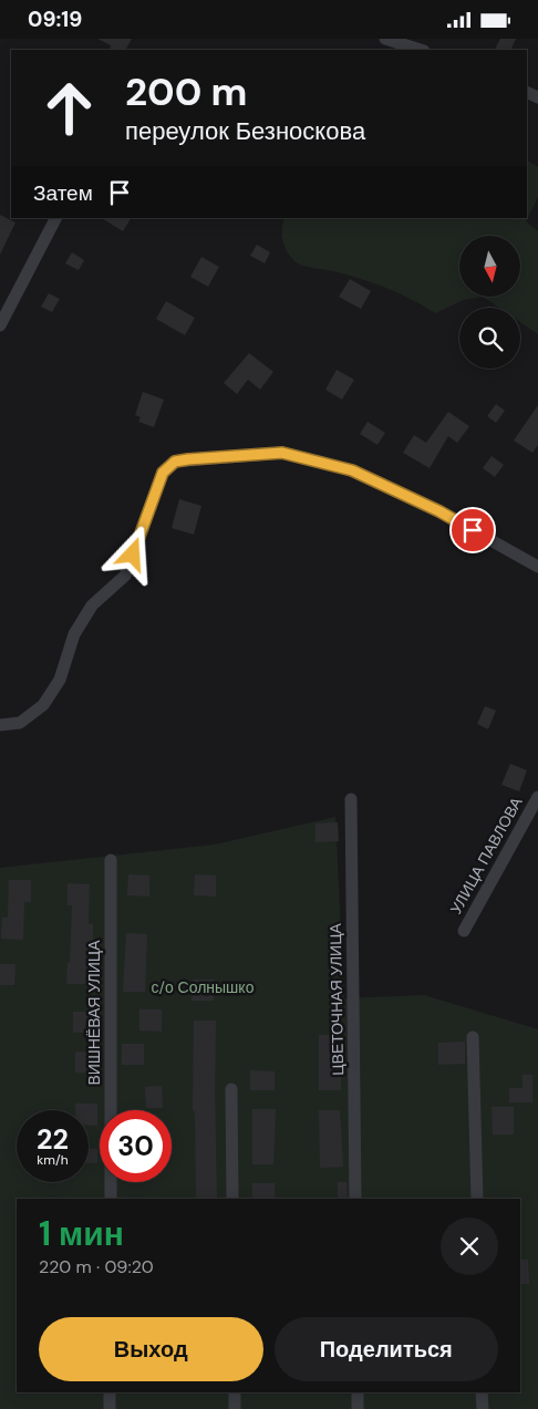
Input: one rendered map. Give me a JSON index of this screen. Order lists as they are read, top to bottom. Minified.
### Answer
{"streets":{"street":["УЛИЦА ПАВЛОВА","ЦВЕТОЧНАЯ УЛИЦА","ВИШНЁВАЯ УЛИЦА"]},"parks":["с/о Солнышко"],"north":"bottom","page":{"status":"09:19","turn":["200 m","переулок Безноскова"],"then":"Затем","speed":"22 km/h","limit":"30","heading":["1 мин","220 m · 09:20"],"buttons":["Выход","Поделиться"]}}
